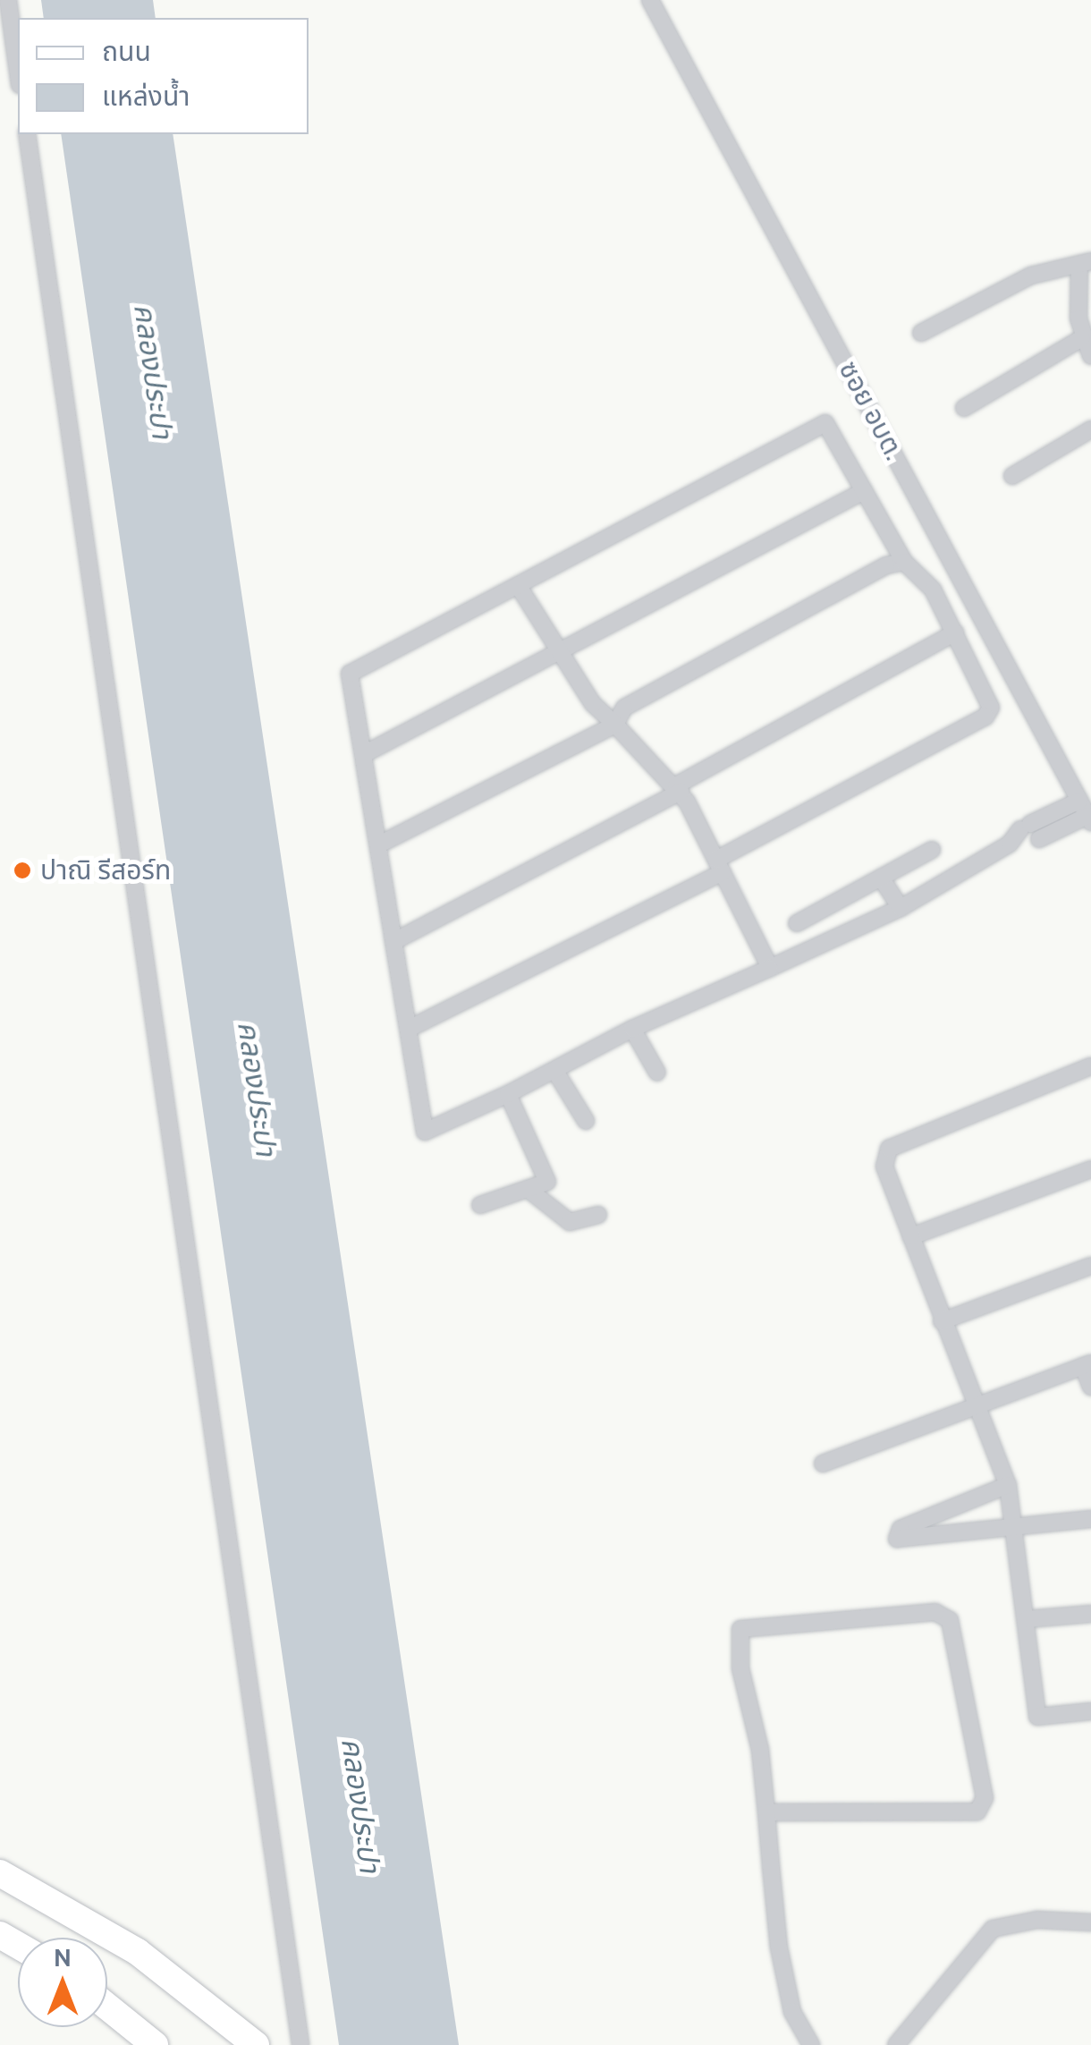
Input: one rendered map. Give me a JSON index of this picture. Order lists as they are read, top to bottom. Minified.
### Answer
{"streets":{"street":["ซอย อบต."]},"water":["คลองประปา"],"places":["ปาณิ รีสอร์ท"],"legend":["ถนน","แหล่งน้ำ"],"north":"top"}
